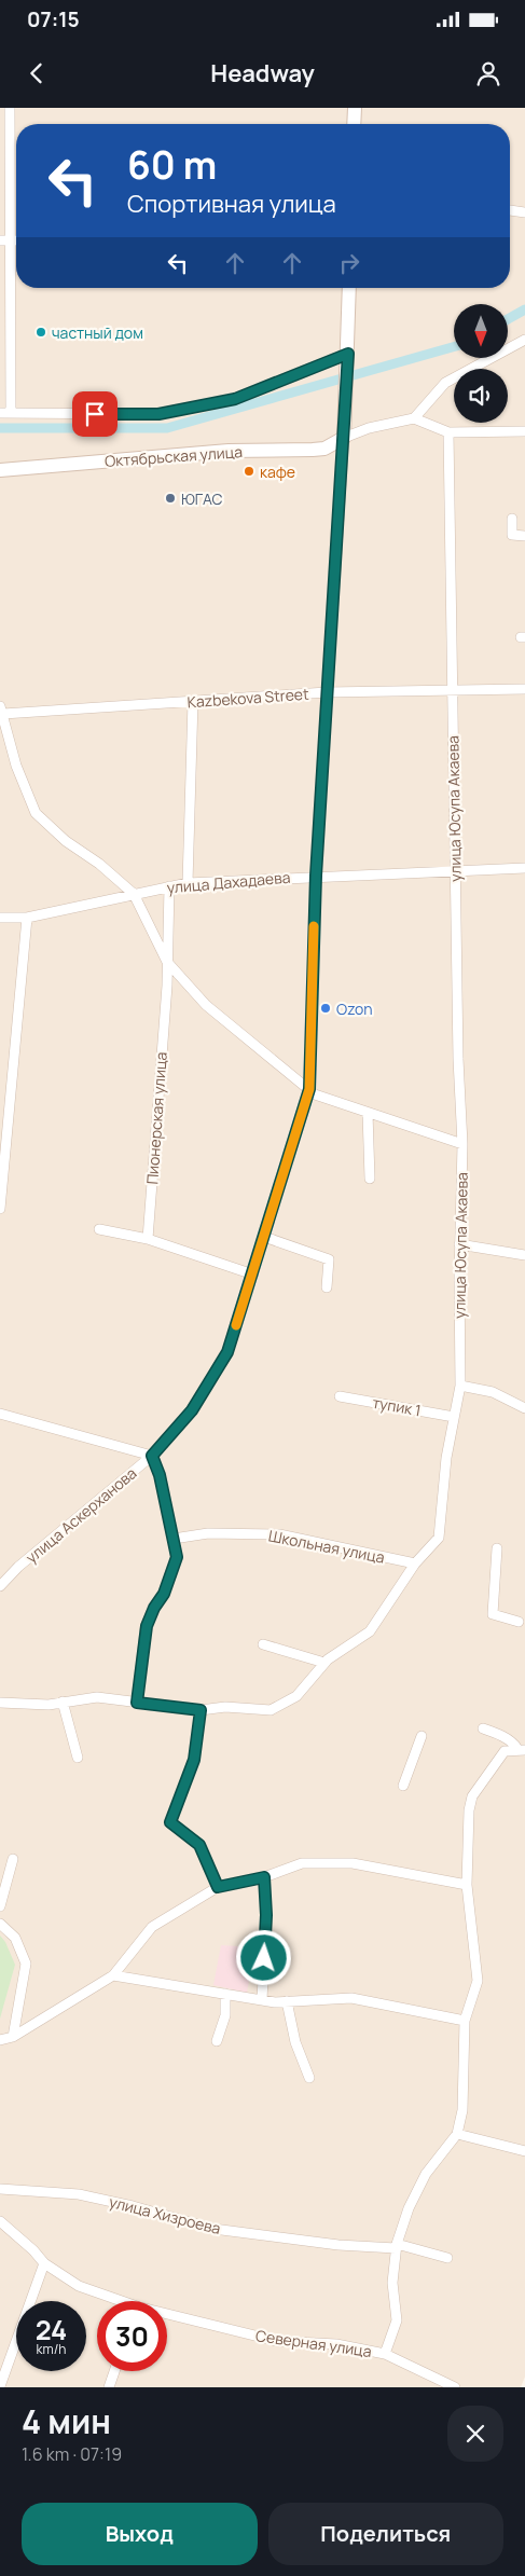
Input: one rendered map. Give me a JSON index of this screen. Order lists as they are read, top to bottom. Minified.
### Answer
{"streets":{"street":["Октябрьская улица","Kazbekova Street","улица Юсупа Акаева","улица Дахадаева","Пионерская улица","тупик 1","улица Аскерханова","Школьная улица","улица Хизроева","Северная улица"]},"crossings":[["Октябрьская улица","улица Аскерханова"],["Kazbekova Street","улица Юсупа Акаева"],["Kazbekova Street","улица Аскерханова"],["улица Юсупа Акаева","улица Дахадаева"],["улица Юсупа Акаева","тупик 1"],["улица Юсупа Акаева","Школьная улица"],["улица Дахадаева","Пионерская улица"],["улица Дахадаева","улица Аскерханова"]],"places":["частный дом","кафе","ЮГАС","Ozon"],"north":"bottom","page":{"status":"07:15","header":"Headway","turn":["60 m","Спортивная улица"],"speed":"24 km/h","limit":"30","heading":["4 мин","1.6 km · 07:19"],"buttons":["Выход","Поделиться"]}}
